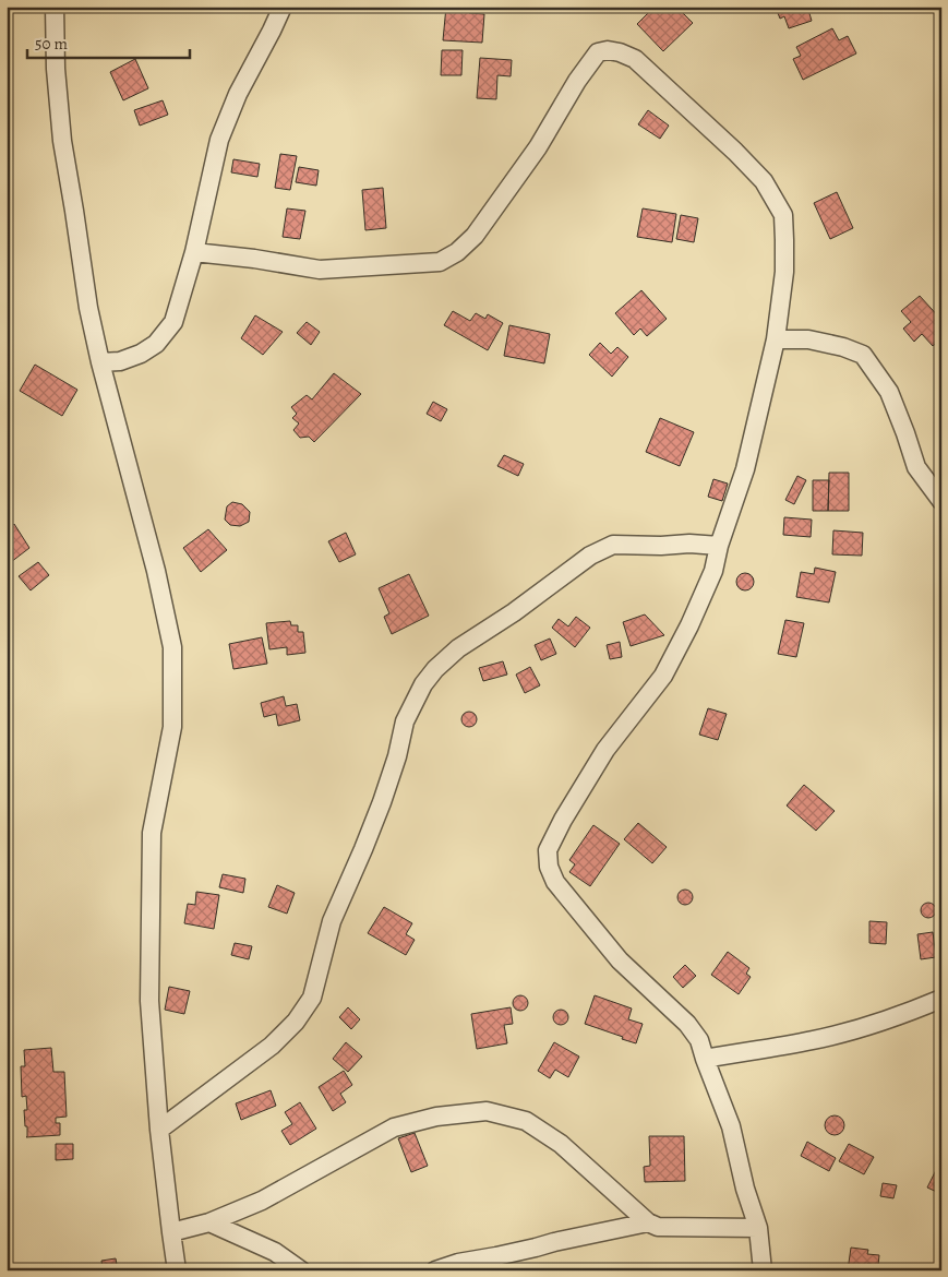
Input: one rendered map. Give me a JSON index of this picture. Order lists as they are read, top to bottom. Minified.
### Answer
{"scale_bar":"50 m"}
